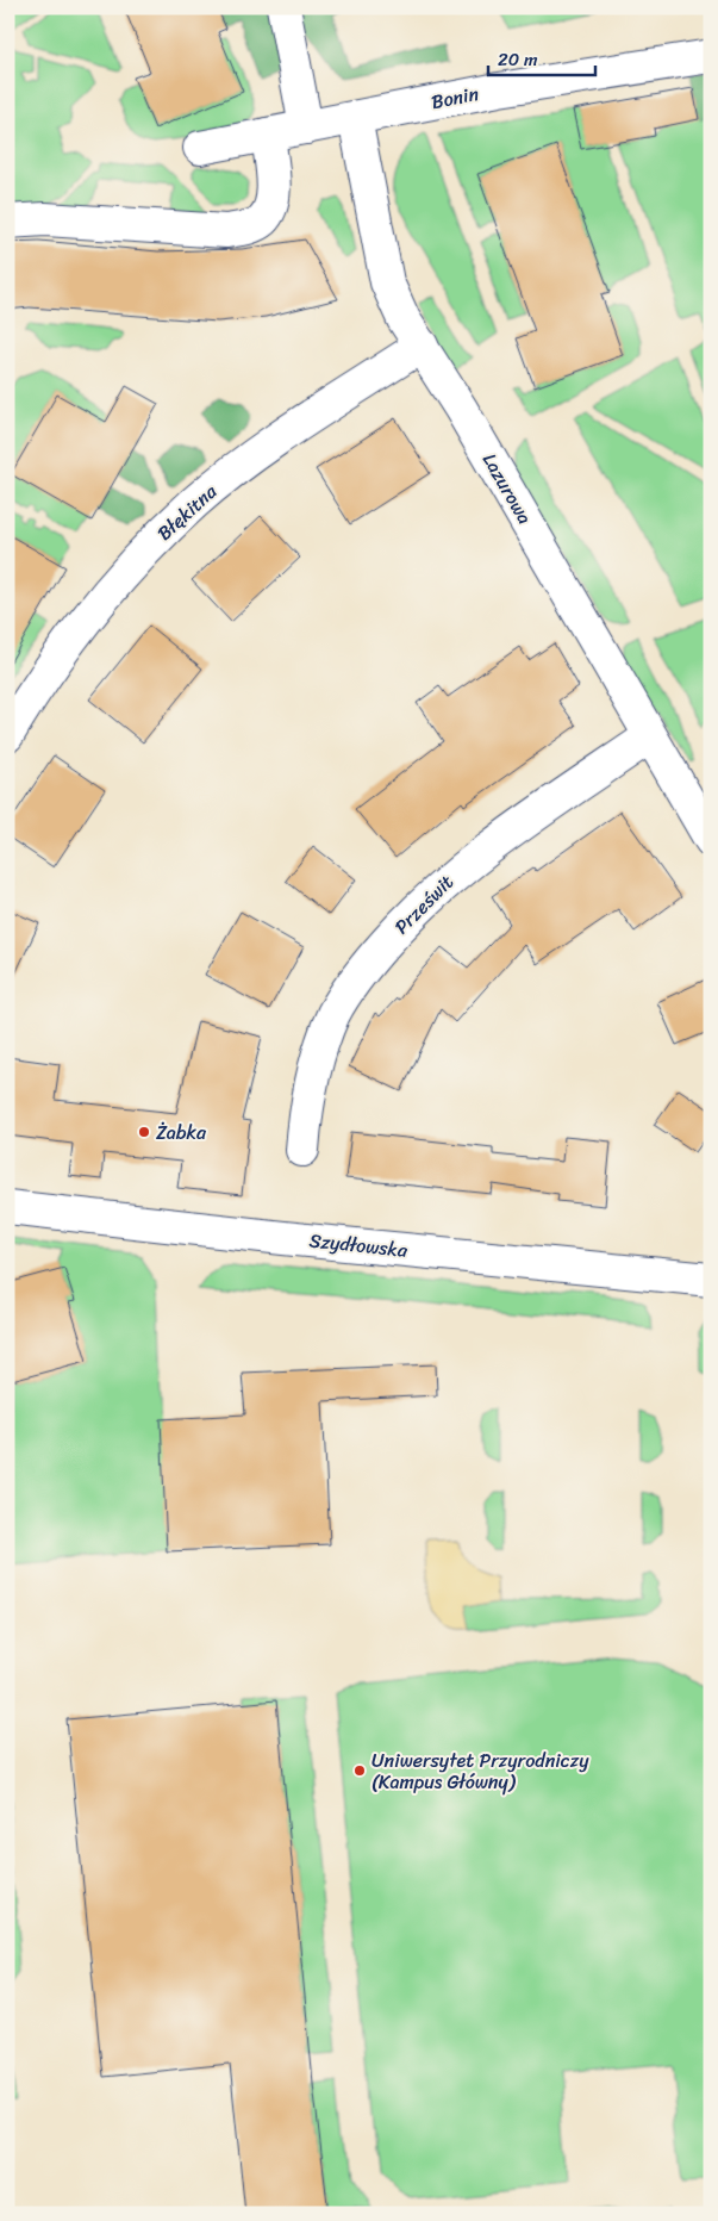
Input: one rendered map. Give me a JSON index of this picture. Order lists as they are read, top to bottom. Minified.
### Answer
{"streets":{"street":["Bonin","Lazurowa","Błękitna","Prześwit","Szydłowska"]},"crossings":[["Bonin","Lazurowa"],["Lazurowa","Błękitna"],["Lazurowa","Prześwit"]],"places":["Żabka","Uniwersytet Przyrodniczy (Kampus Główny)"],"scale_bar":"20 m"}
